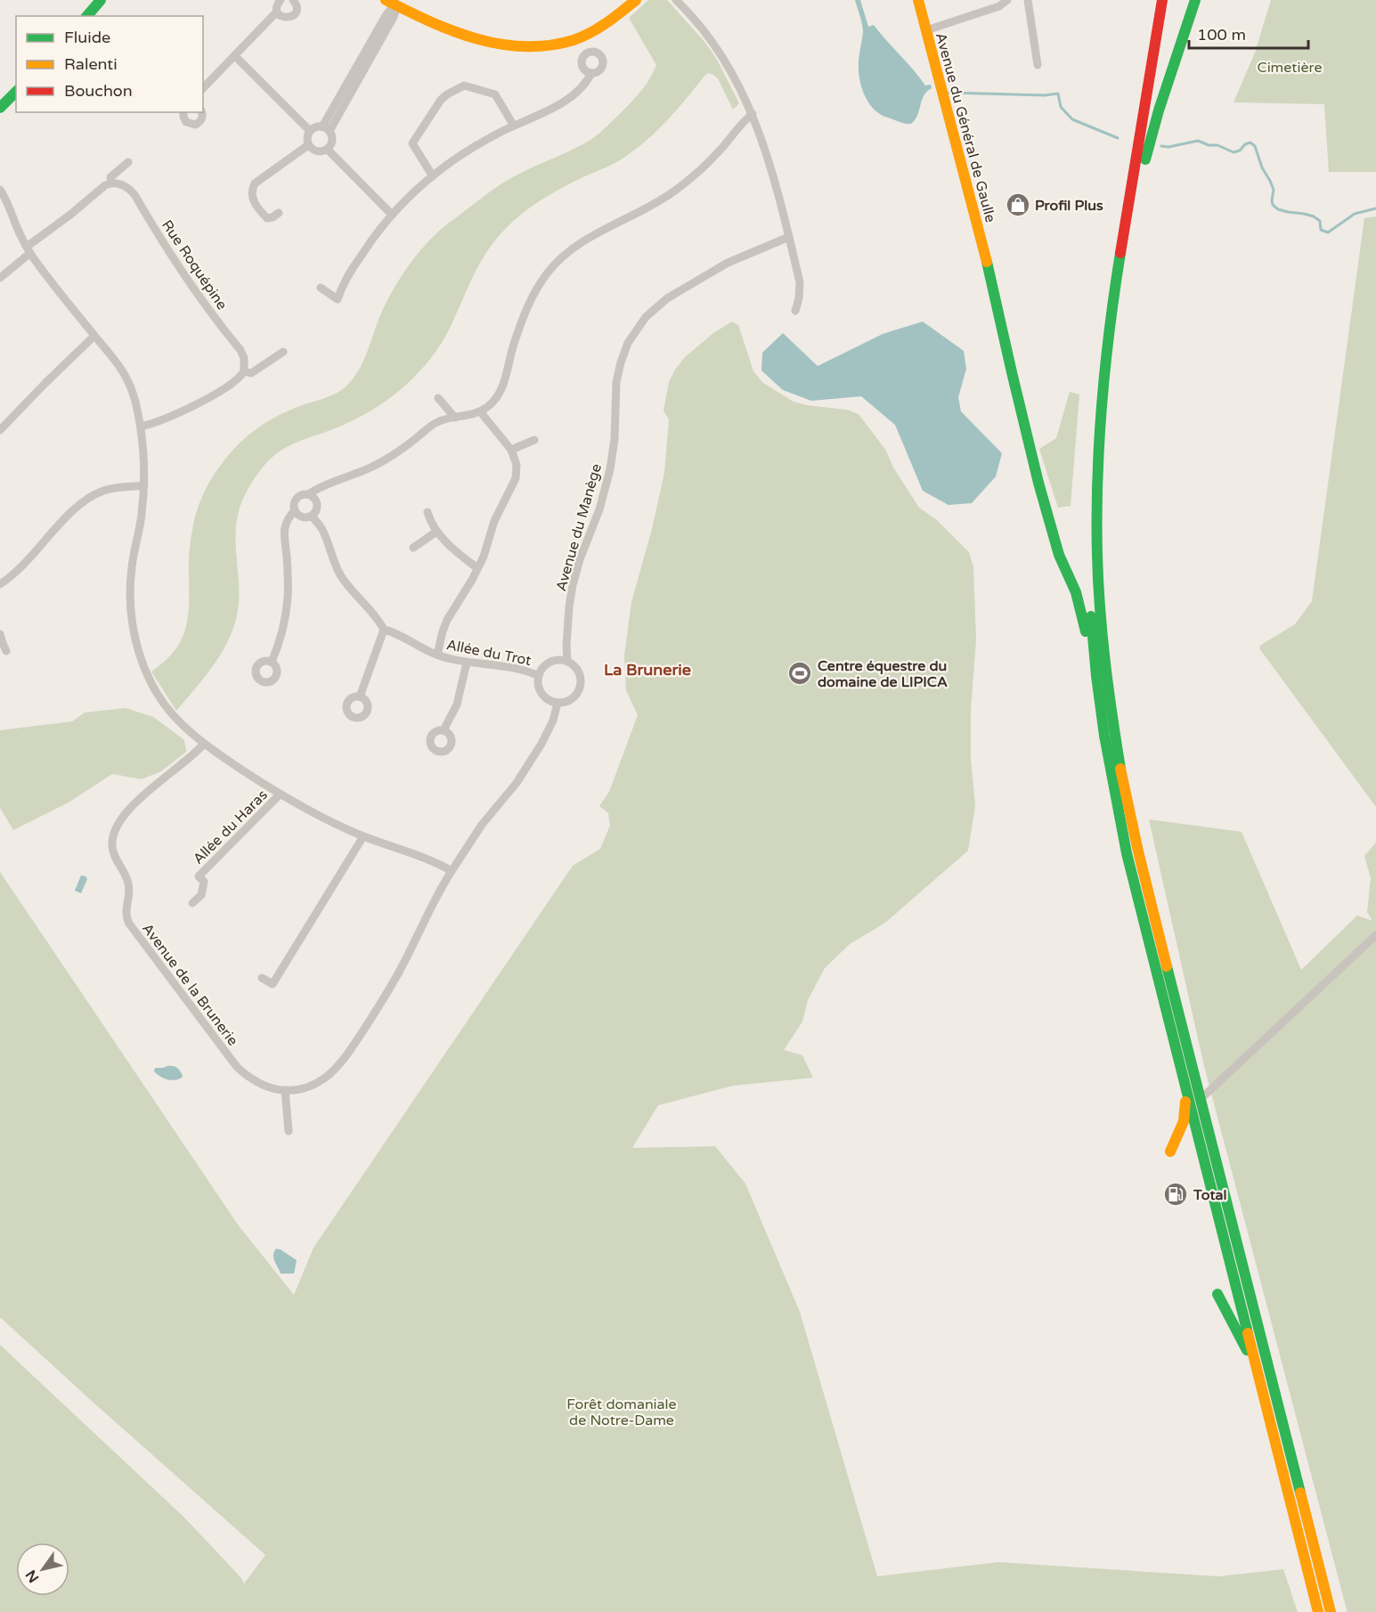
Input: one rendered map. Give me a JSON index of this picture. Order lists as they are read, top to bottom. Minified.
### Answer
{"streets":{"main road":["Avenue du Général de Gaulle"],"street":["Rue Roquépine","Avenue du Manège","Allée du Trot","Allée du Haras","Avenue de la Brunerie"]},"crossings":[["Avenue du Manège","Allée du Trot"],["Avenue du Manège","Avenue de la Brunerie"],["Allée du Trot","Avenue de la Brunerie"]],"districts":["La Brunerie"],"parks":["Cimetière","Forêt domaniale de Notre-Dame"],"places":{"shop":["Profil Plus"],"sports":["Centre équestre du domaine de LIPICA"],"fuel station":["Total"]},"legend":["Fluide","Ralenti","Bouchon"],"scale_bar":"100 m","north":"bottom left"}
